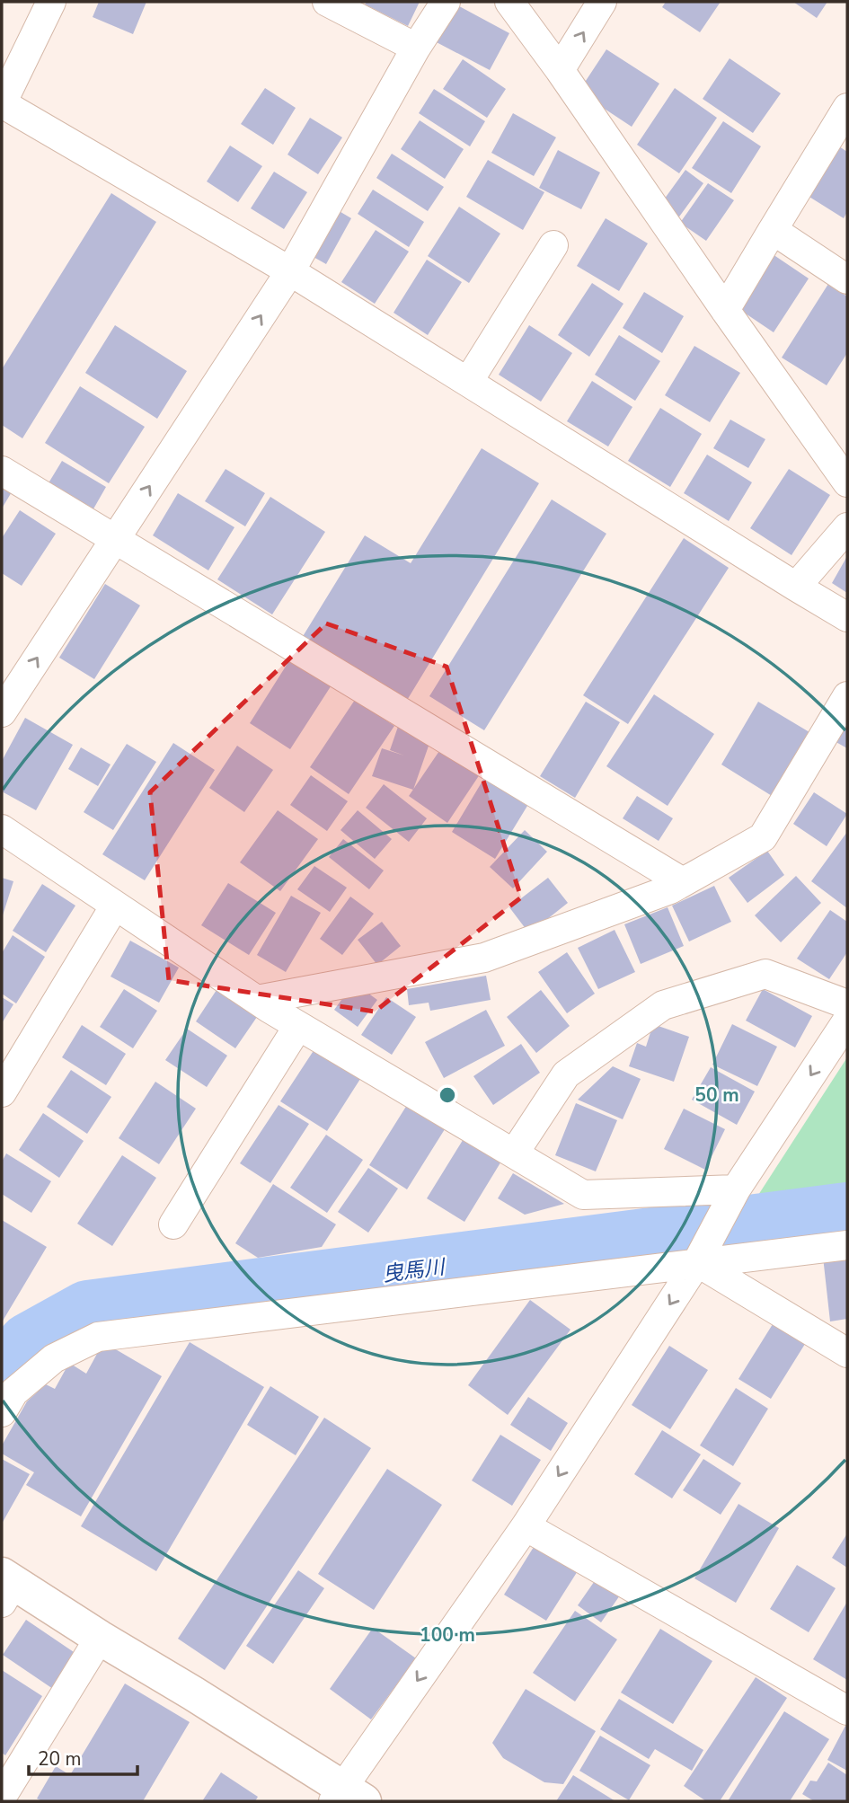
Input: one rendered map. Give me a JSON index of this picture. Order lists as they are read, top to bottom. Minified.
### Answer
{"water":["曳馬川"],"scale_bar":"20 m","rings":["50 m","100 m"]}
